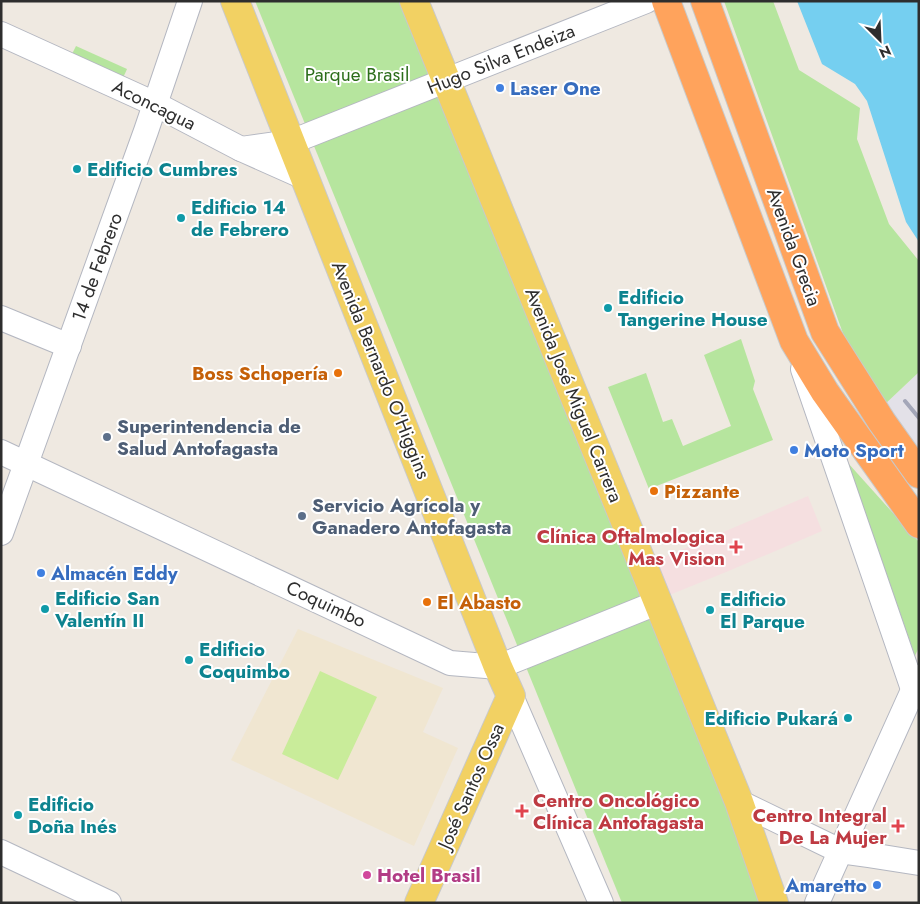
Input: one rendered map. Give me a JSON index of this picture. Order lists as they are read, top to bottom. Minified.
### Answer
{"streets":{"highway":["Avenida Grecia"],"main road":["Avenida Bernardo O'Higgins","Avenida José Miguel Carrera","José Santos Ossa"],"street":["Hugo Silva Endeiza","Aconcagua","14 de Febrero","Coquimbo"]},"crossings":[["Hugo Silva Endeiza","Aconcagua"],["Hugo Silva Endeiza","Avenida Bernardo O'Higgins"],["Hugo Silva Endeiza","Avenida José Miguel Carrera"],["Aconcagua","14 de Febrero"],["Aconcagua","Avenida Bernardo O'Higgins"],["14 de Febrero","Coquimbo"],["Avenida Bernardo O'Higgins","Coquimbo"],["Avenida Bernardo O'Higgins","José Santos Ossa"],["Avenida José Miguel Carrera","Coquimbo"]],"parks":["Parque Brasil"],"places":{"other":["Laser One","Edificio Cumbres","Edificio 14 de Febrero","Edificio Tangerine House","Boss Schopería","Superintendencia de Salud Antofagasta","Moto Sport","Pizzante","Servicio Agrícola y Ganadero Antofagasta","Almacén Eddy","El Abasto","Edificio San Valentín II","Edificio El Parque","Edificio Coquimbo","Edificio Pukará","Edificio Doña Inés","Hotel Brasil","Amaretto"],"health":["Clínica Oftalmologica Mas Vision","Centro Oncológico Clínica Antofagasta","Centro Integral De La Mujer"]},"north":"bottom right"}
